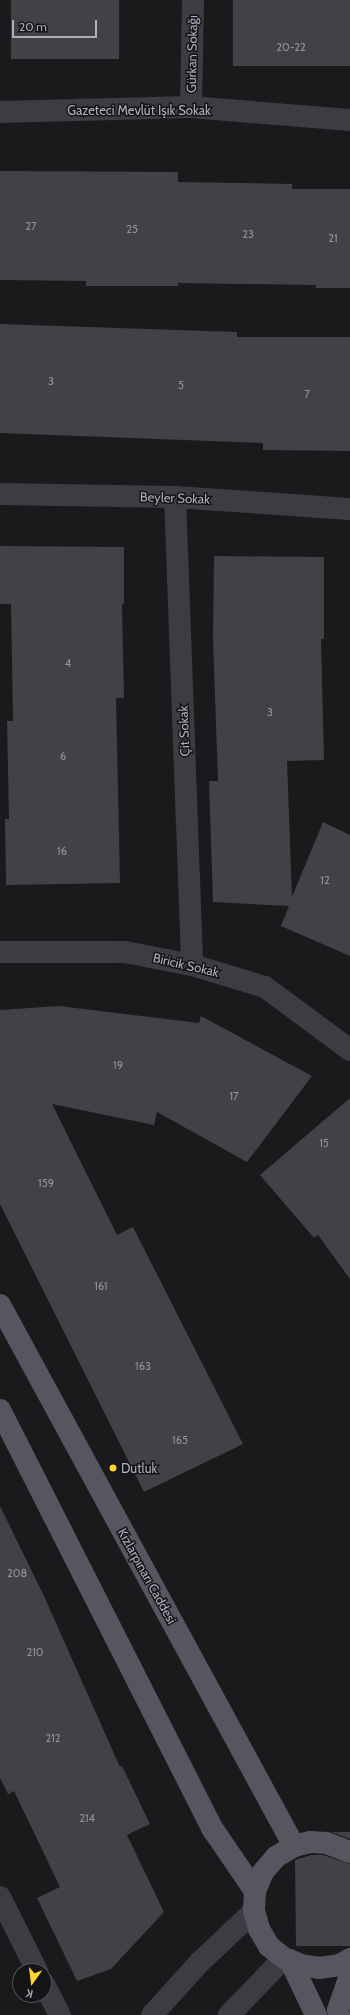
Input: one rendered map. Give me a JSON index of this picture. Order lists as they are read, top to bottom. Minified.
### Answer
{"streets":{"main road":["Kızlarpınarı Caddesi"],"street":["Gürkan Sokağı","Gazeteci Mevlüt Işık Sokak","Beyler Sokak","Çit Sokak","Biricik Sokak"]},"crossings":[["Gürkan Sokağı","Gazeteci Mevlüt Işık Sokak"],["Beyler Sokak","Çit Sokak"],["Çit Sokak","Biricik Sokak"]],"places":["Dutluk"],"house_numbers":["20-22","27","25","23","21","3","5","7","4","3","6","16","12","19","17","15","159","161","163","165","208","210","212","214"],"scale_bar":"20 m","north":"bottom"}
